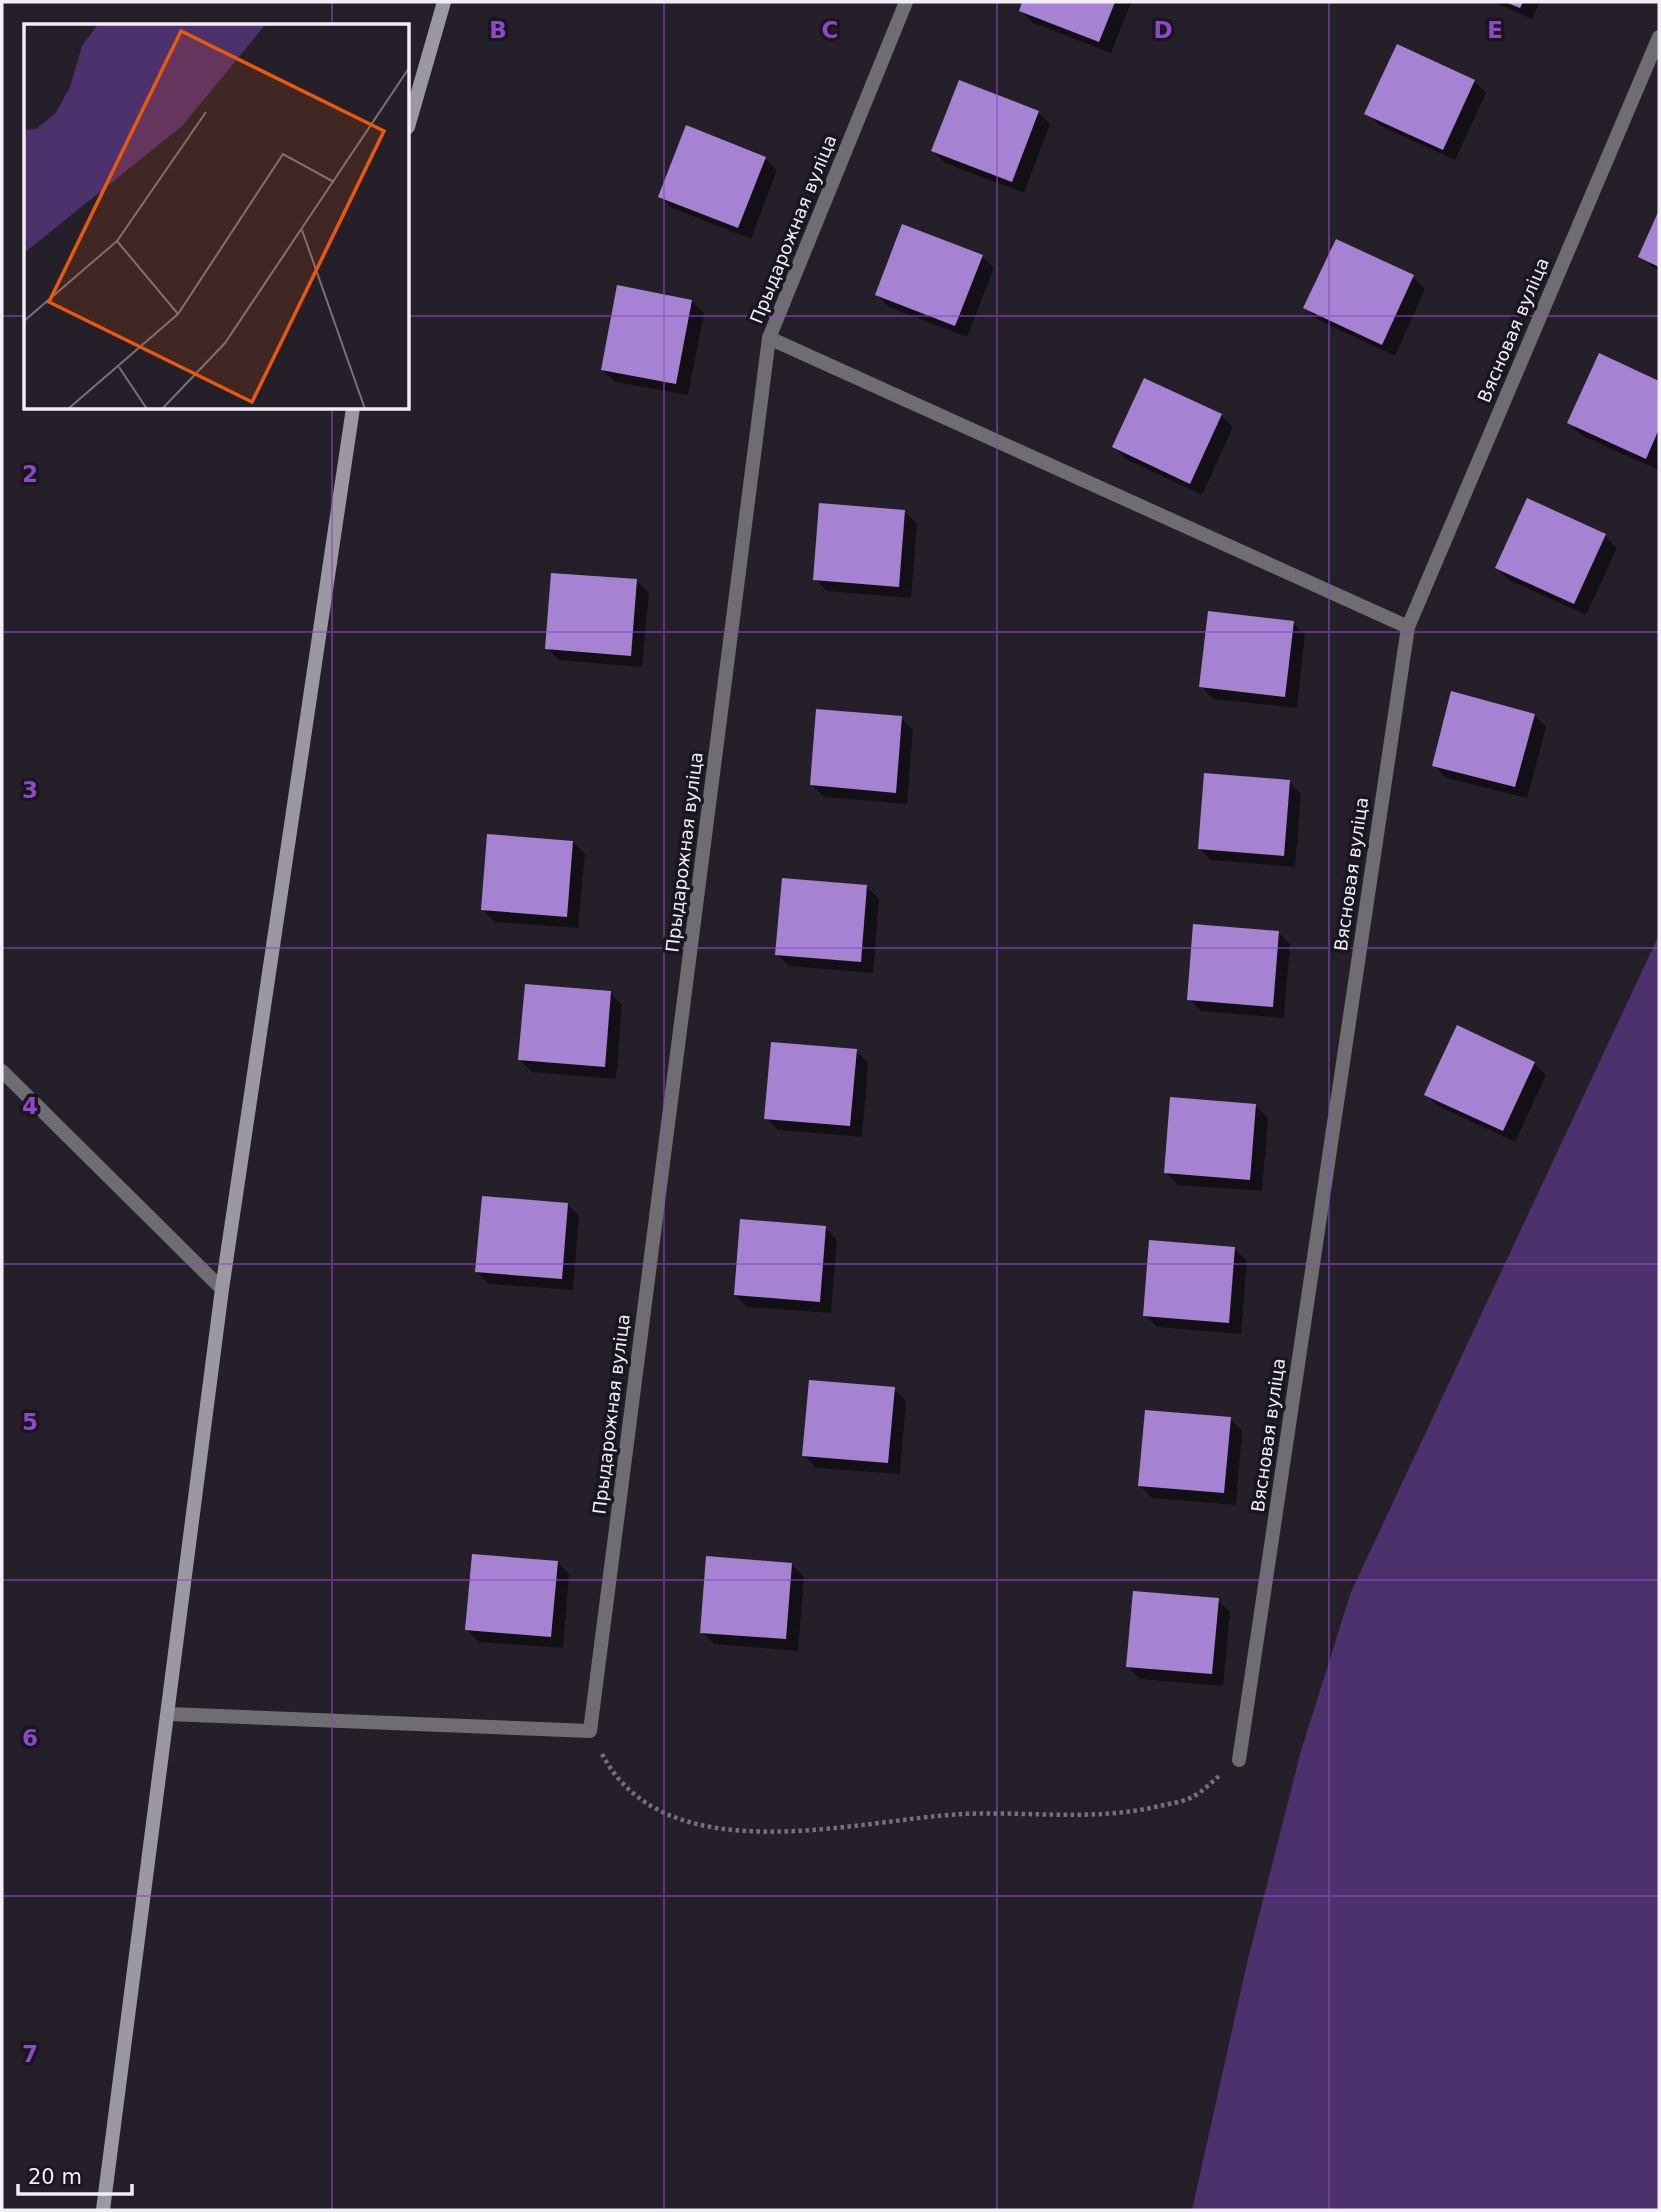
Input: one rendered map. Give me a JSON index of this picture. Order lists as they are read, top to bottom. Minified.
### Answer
{"streets":{"street":["Прыдарожная вуліца","Вясновая вуліца"]},"scale_bar":"20 m","grid":{"columns":["B","C","D","E"],"rows":["2","3","4","5","6","7"]}}
